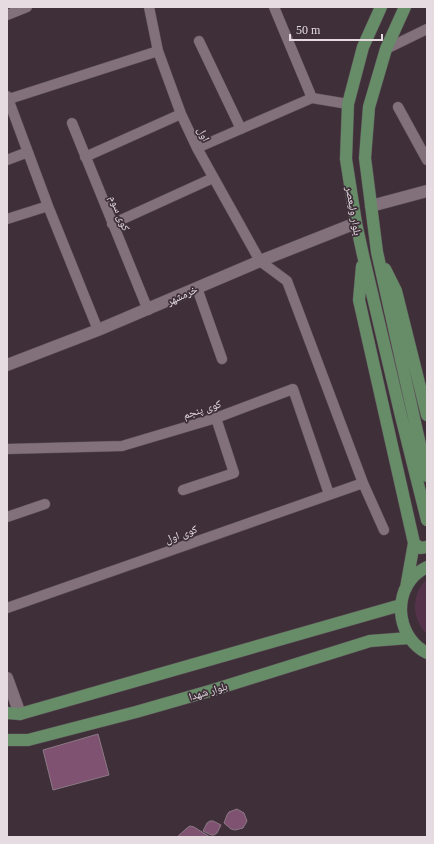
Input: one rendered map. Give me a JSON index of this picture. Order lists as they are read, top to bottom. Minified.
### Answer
{"streets":{"main road":["بلوار ولیعصر","خرمشهر","بلوار شهدا"],"street":["اول","کوی سوم","کوی پنجم","کوی اول"]},"crossings":[["اول","خرمشهر"],["بلوار ولیعصر","خرمشهر"],["کوی سوم","خرمشهر"],["کوی پنجم","کوی اول"]],"scale_bar":"50 m"}
